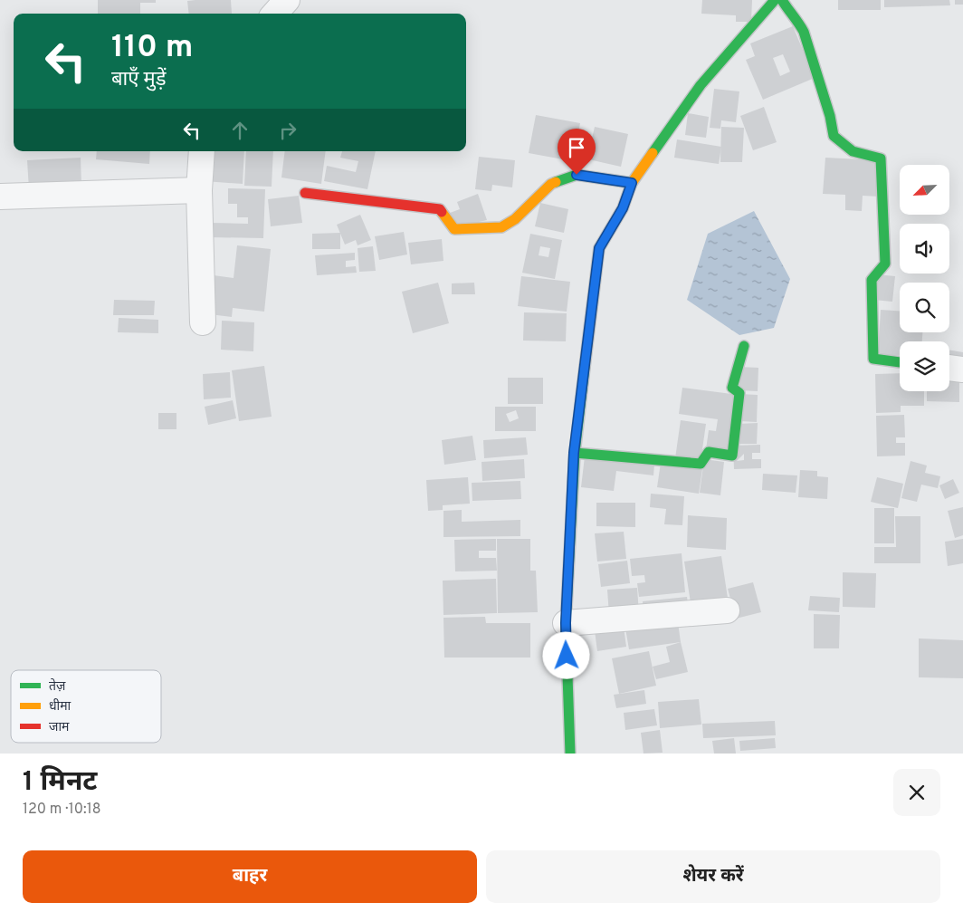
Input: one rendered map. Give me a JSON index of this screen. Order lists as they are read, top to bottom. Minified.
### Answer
{"legend":["तेज़","धीमा","जाम"],"north":"bottom left","page":{"turn":["110 m","बाएँ मुड़ें"],"heading":["1 मिनट","120 m · 10:18"],"buttons":["बाहर","शेयर करें"]}}
